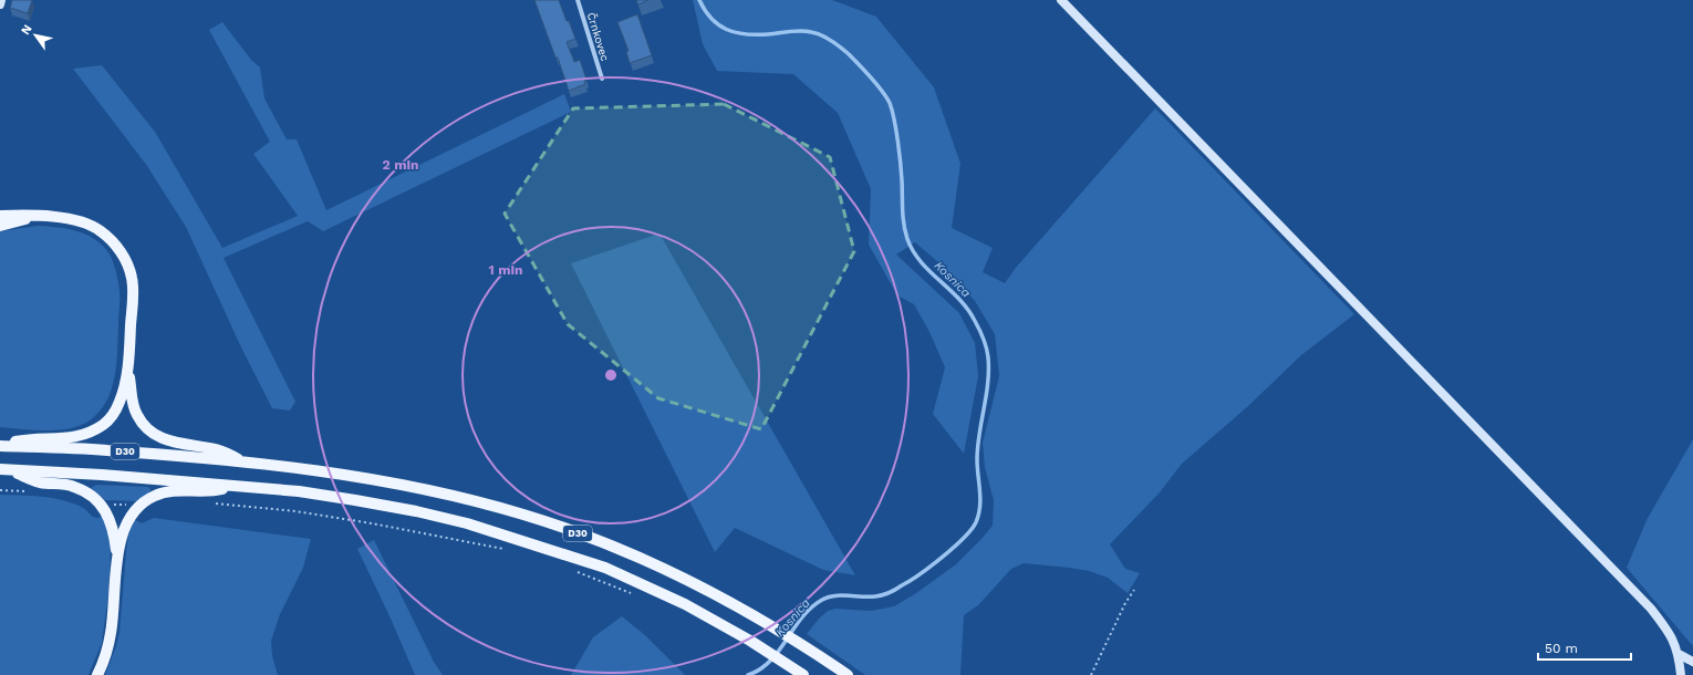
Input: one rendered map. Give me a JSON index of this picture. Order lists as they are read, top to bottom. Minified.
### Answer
{"streets":{"main road":["D30"],"street":["Črnkovec"]},"water":["Kosnica"],"scale_bar":"50 m","north":"top left","rings":["2 min","1 min"]}
